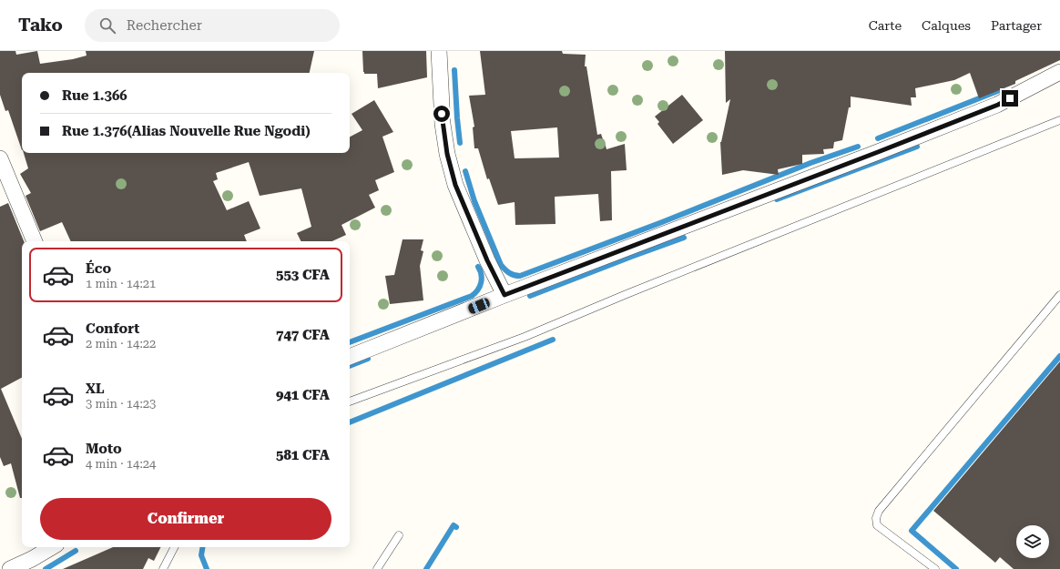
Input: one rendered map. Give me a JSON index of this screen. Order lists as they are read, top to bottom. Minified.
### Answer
{"page":{"header":"Tako","search":"Rechercher","nav":["Carte","Calques","Partager"],"banner":["Rue 1.366","Rue 1.376(Alias Nouvelle Rue Ngodi)"],"list":[{"name":"Éco","note":"1 min · 14:21","value":"553 CFA"},{"name":"Confort","note":"2 min · 14:22","value":"747 CFA"},{"name":"XL","note":"3 min · 14:23","value":"941 CFA"},{"name":"Moto","note":"4 min · 14:24","value":"581 CFA"}],"buttons":"Confirmer"}}
